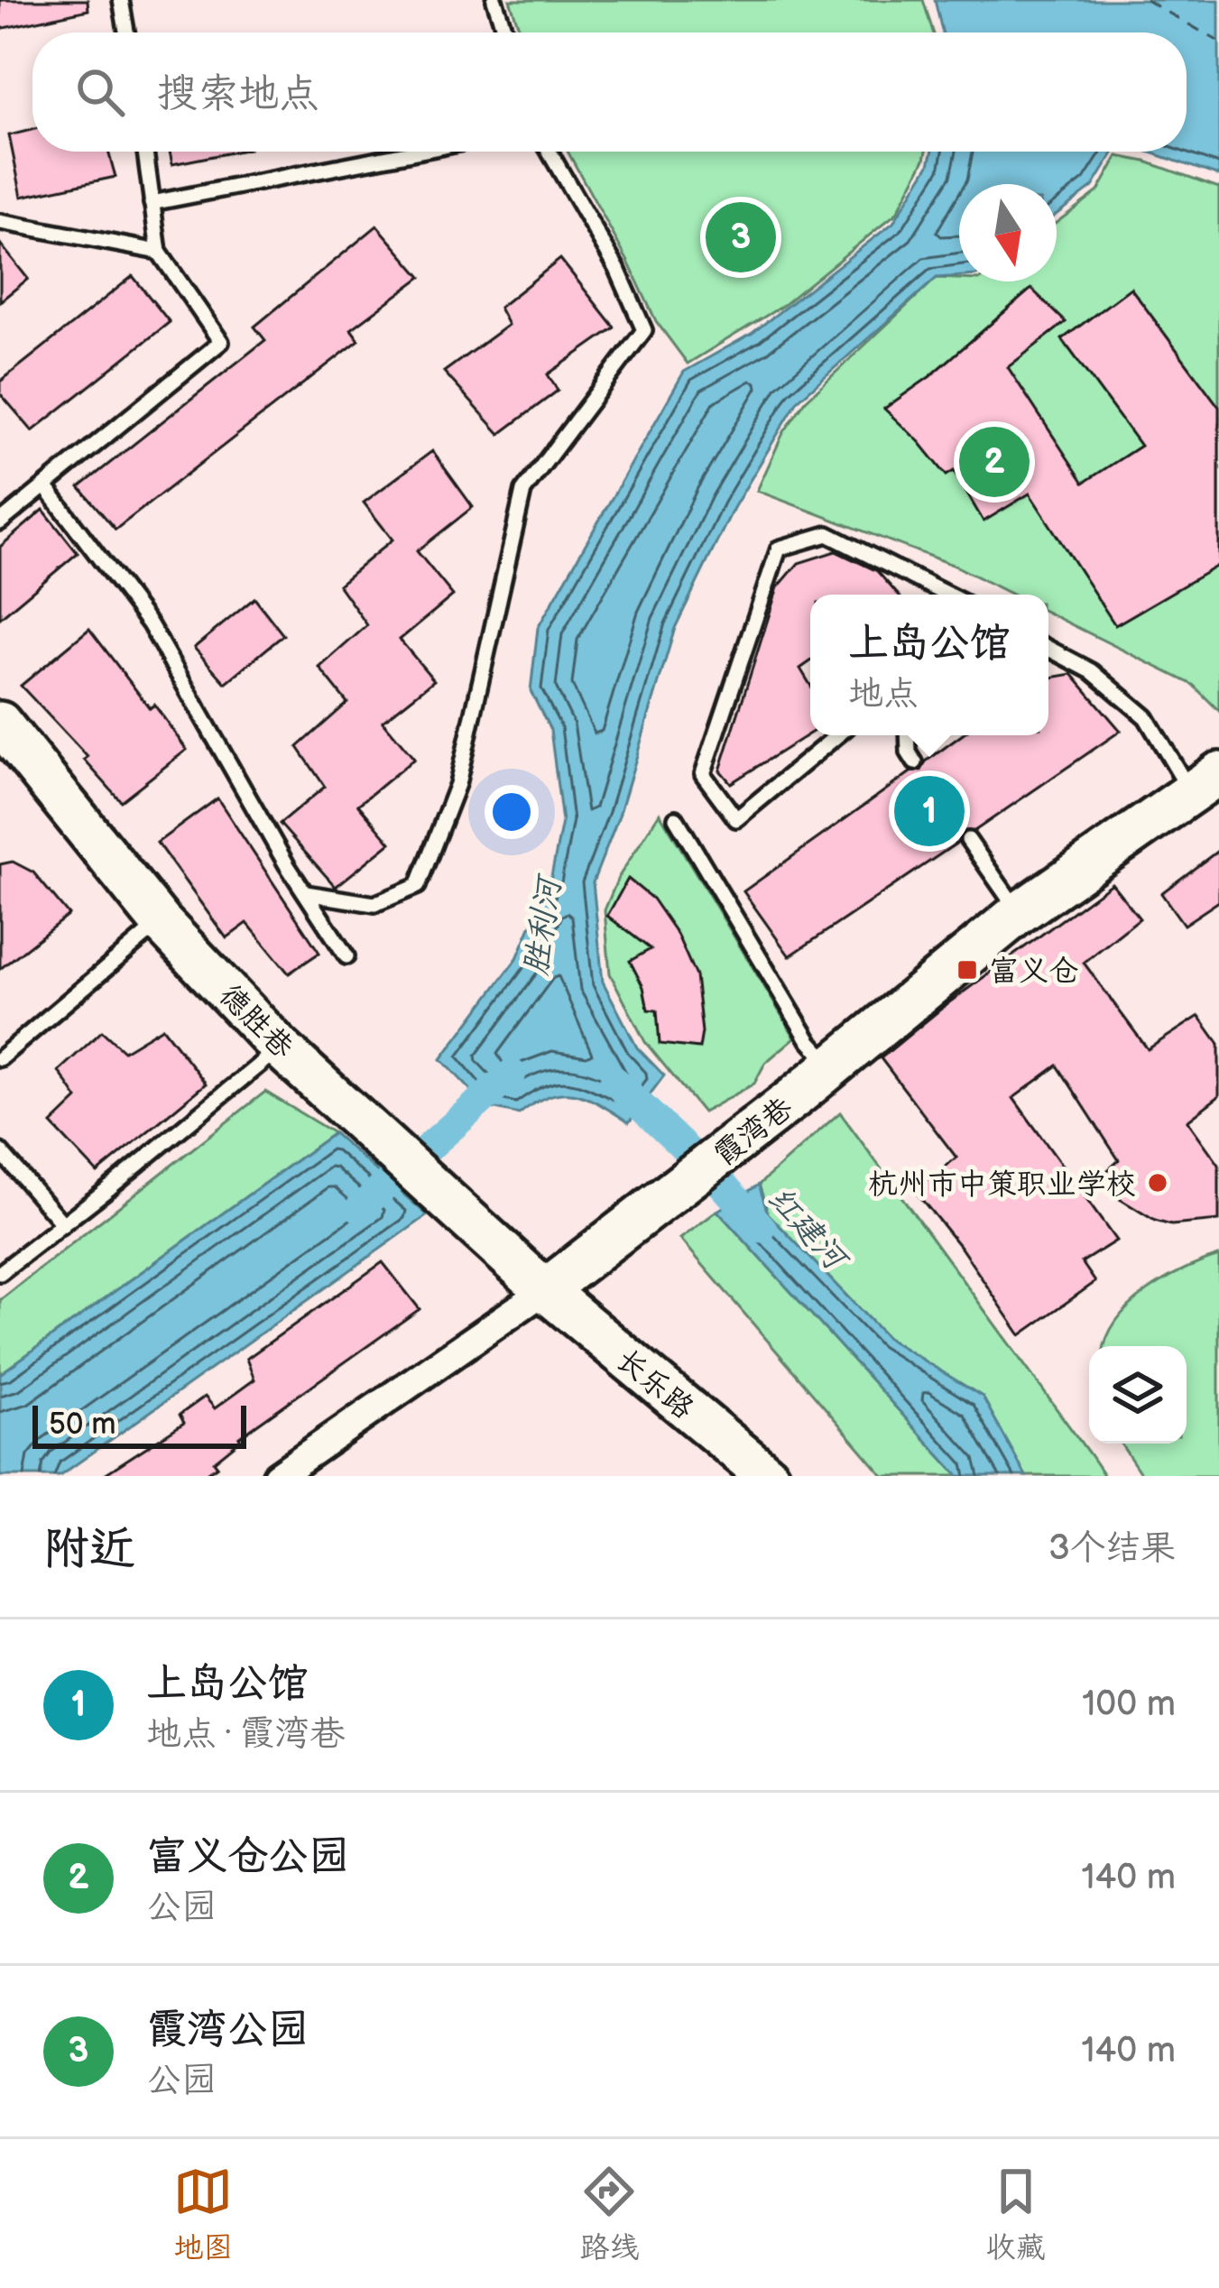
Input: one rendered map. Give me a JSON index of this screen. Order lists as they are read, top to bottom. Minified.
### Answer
{"streets":{"street":["德胜巷","霞湾巷","长乐路"]},"crossings":[["德胜巷","霞湾巷"],["德胜巷","长乐路"],["霞湾巷","长乐路"]],"water":["胜利河","红建河"],"places":{"transit":["富义仓"],"other":["杭州市中策职业学校"]},"scale_bar":"50 m","north":"bottom","page":{"search":"搜索地点","pins":["3","2","1"],"popup":["上岛公馆","地点"],"scale":"50 m","heading":["附近","3个结果"],"list":[{"mark":"1","name":"上岛公馆","note":"地点 · 霞湾巷","value":"100 m"},{"mark":"2","name":"富义仓公园","note":"公园","value":"140 m"},{"mark":"3","name":"霞湾公园","note":"公园","value":"140 m"}],"nav":["地图","路线","收藏"]}}
